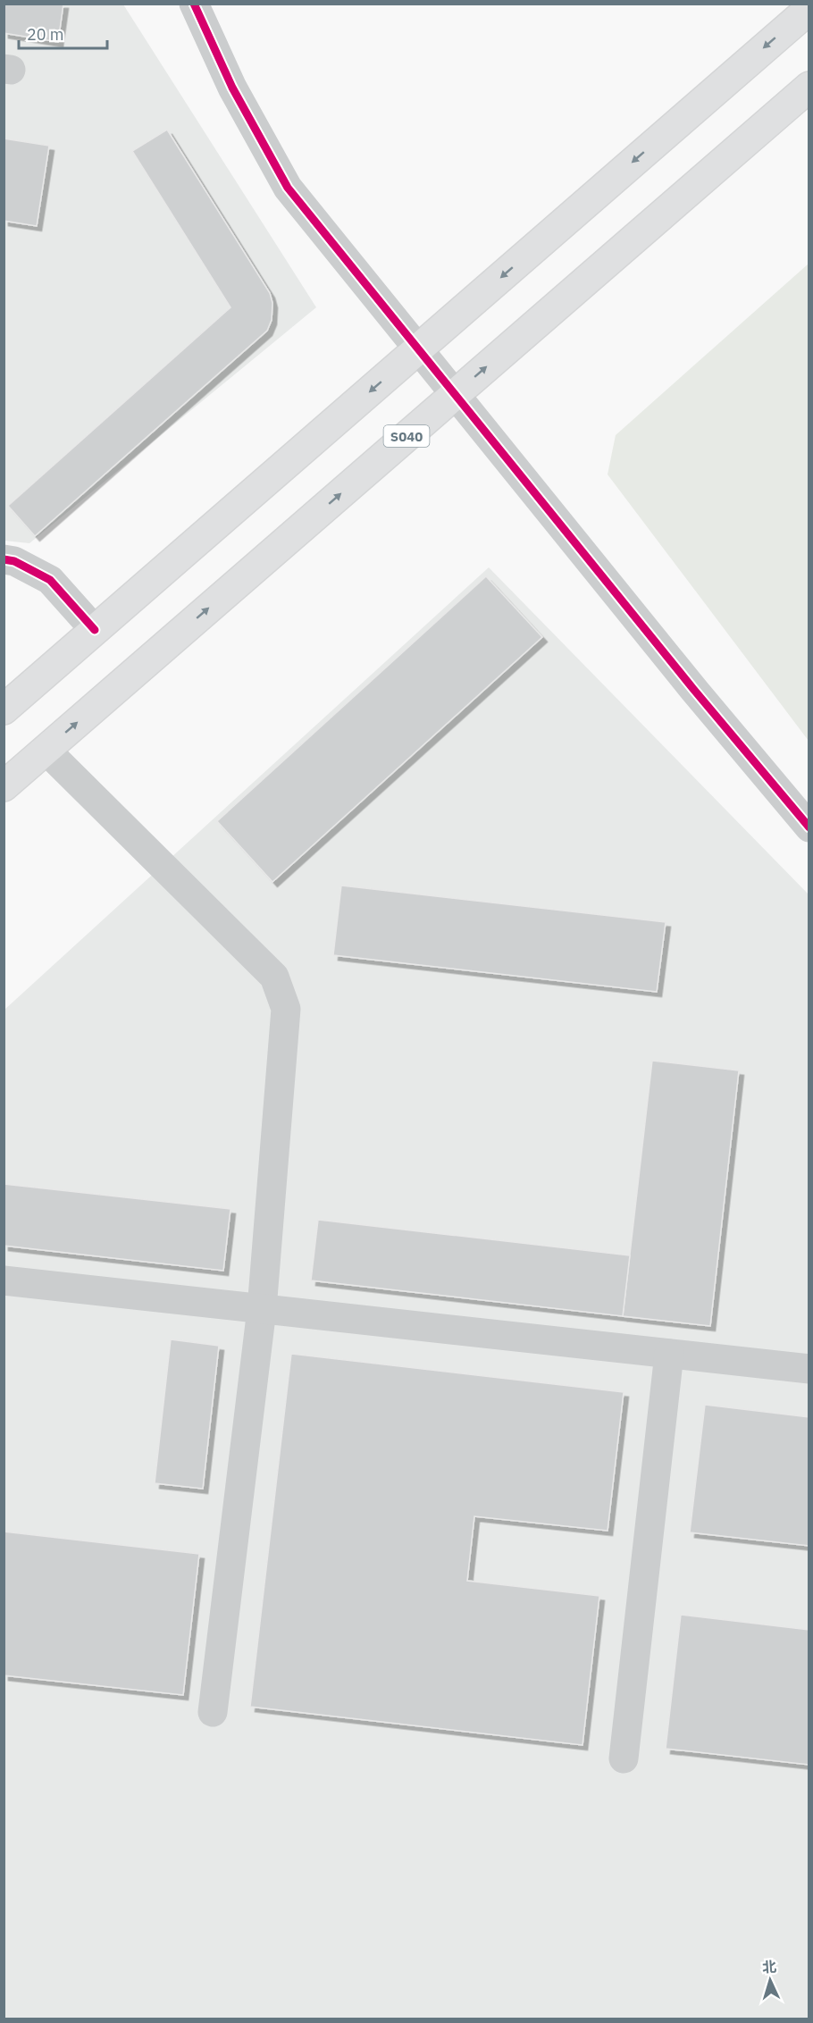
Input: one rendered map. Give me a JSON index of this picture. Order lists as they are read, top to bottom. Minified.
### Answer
{"streets":{"main road":["S040"]},"scale_bar":"20 m","north":"top"}
